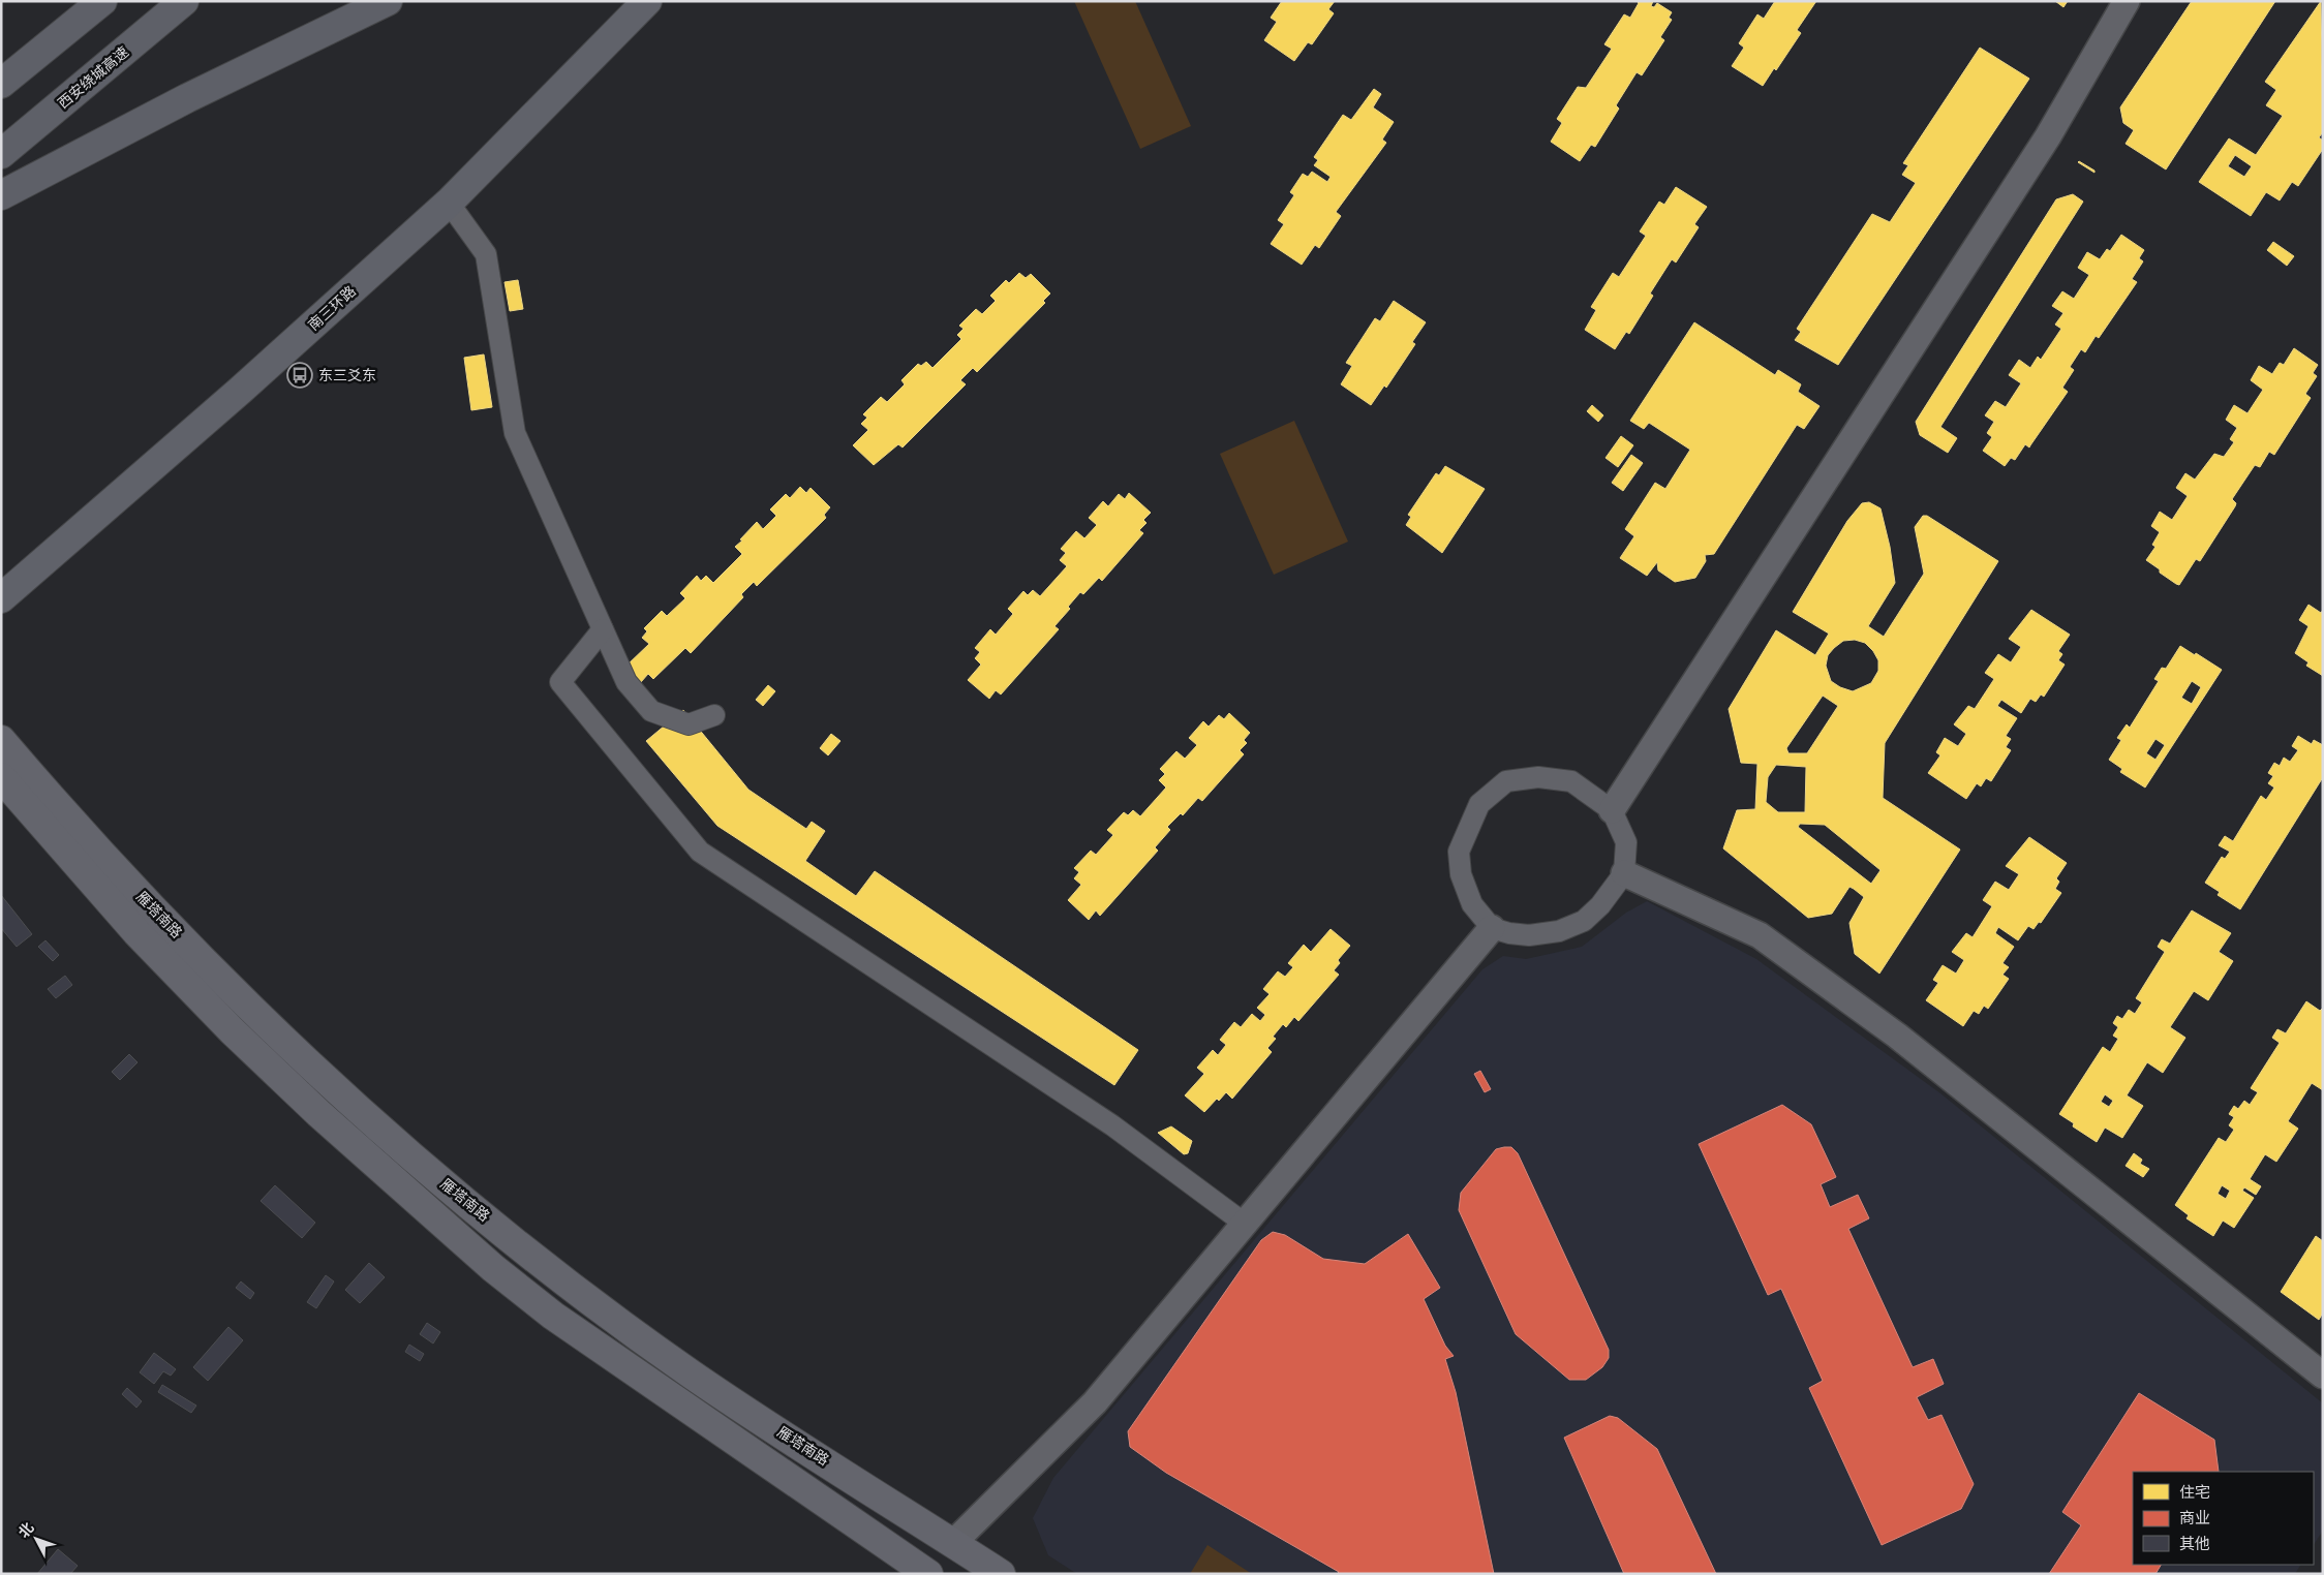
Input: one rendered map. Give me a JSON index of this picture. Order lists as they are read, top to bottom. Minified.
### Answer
{"streets":{"highway":["西安绕城高速","南三环路"],"main road":["雁塔南路"]},"places":{"bus stop":["东三爻东"]},"legend":["住宅","商业","其他"],"north":"top left"}
